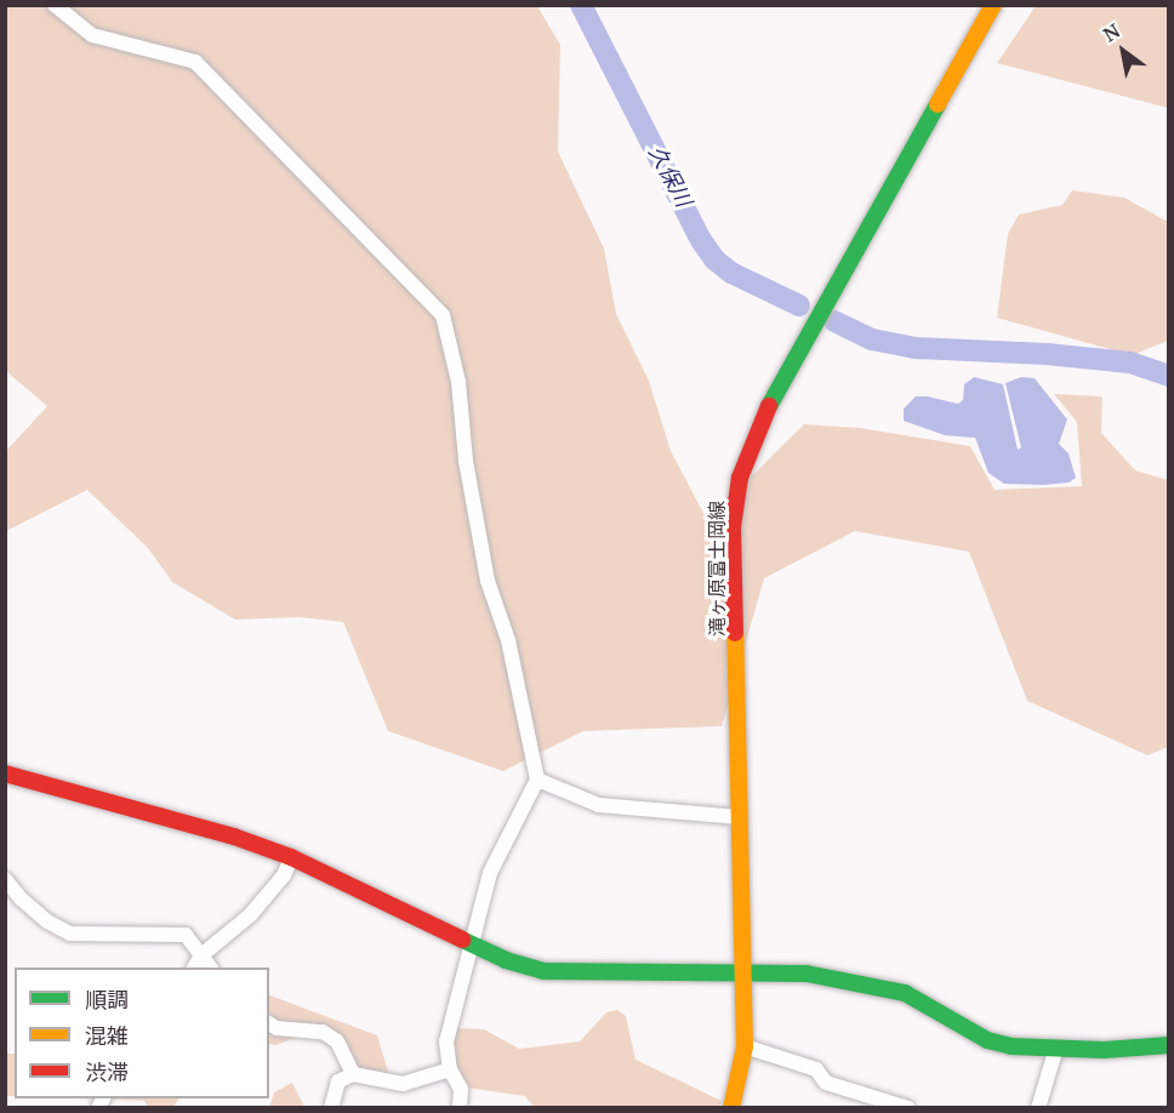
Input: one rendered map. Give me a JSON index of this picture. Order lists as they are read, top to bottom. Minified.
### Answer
{"streets":{"street":["滝ヶ原富士岡線"]},"water":["久保川"],"legend":["順調","混雑","渋滞"],"north":"top left"}
